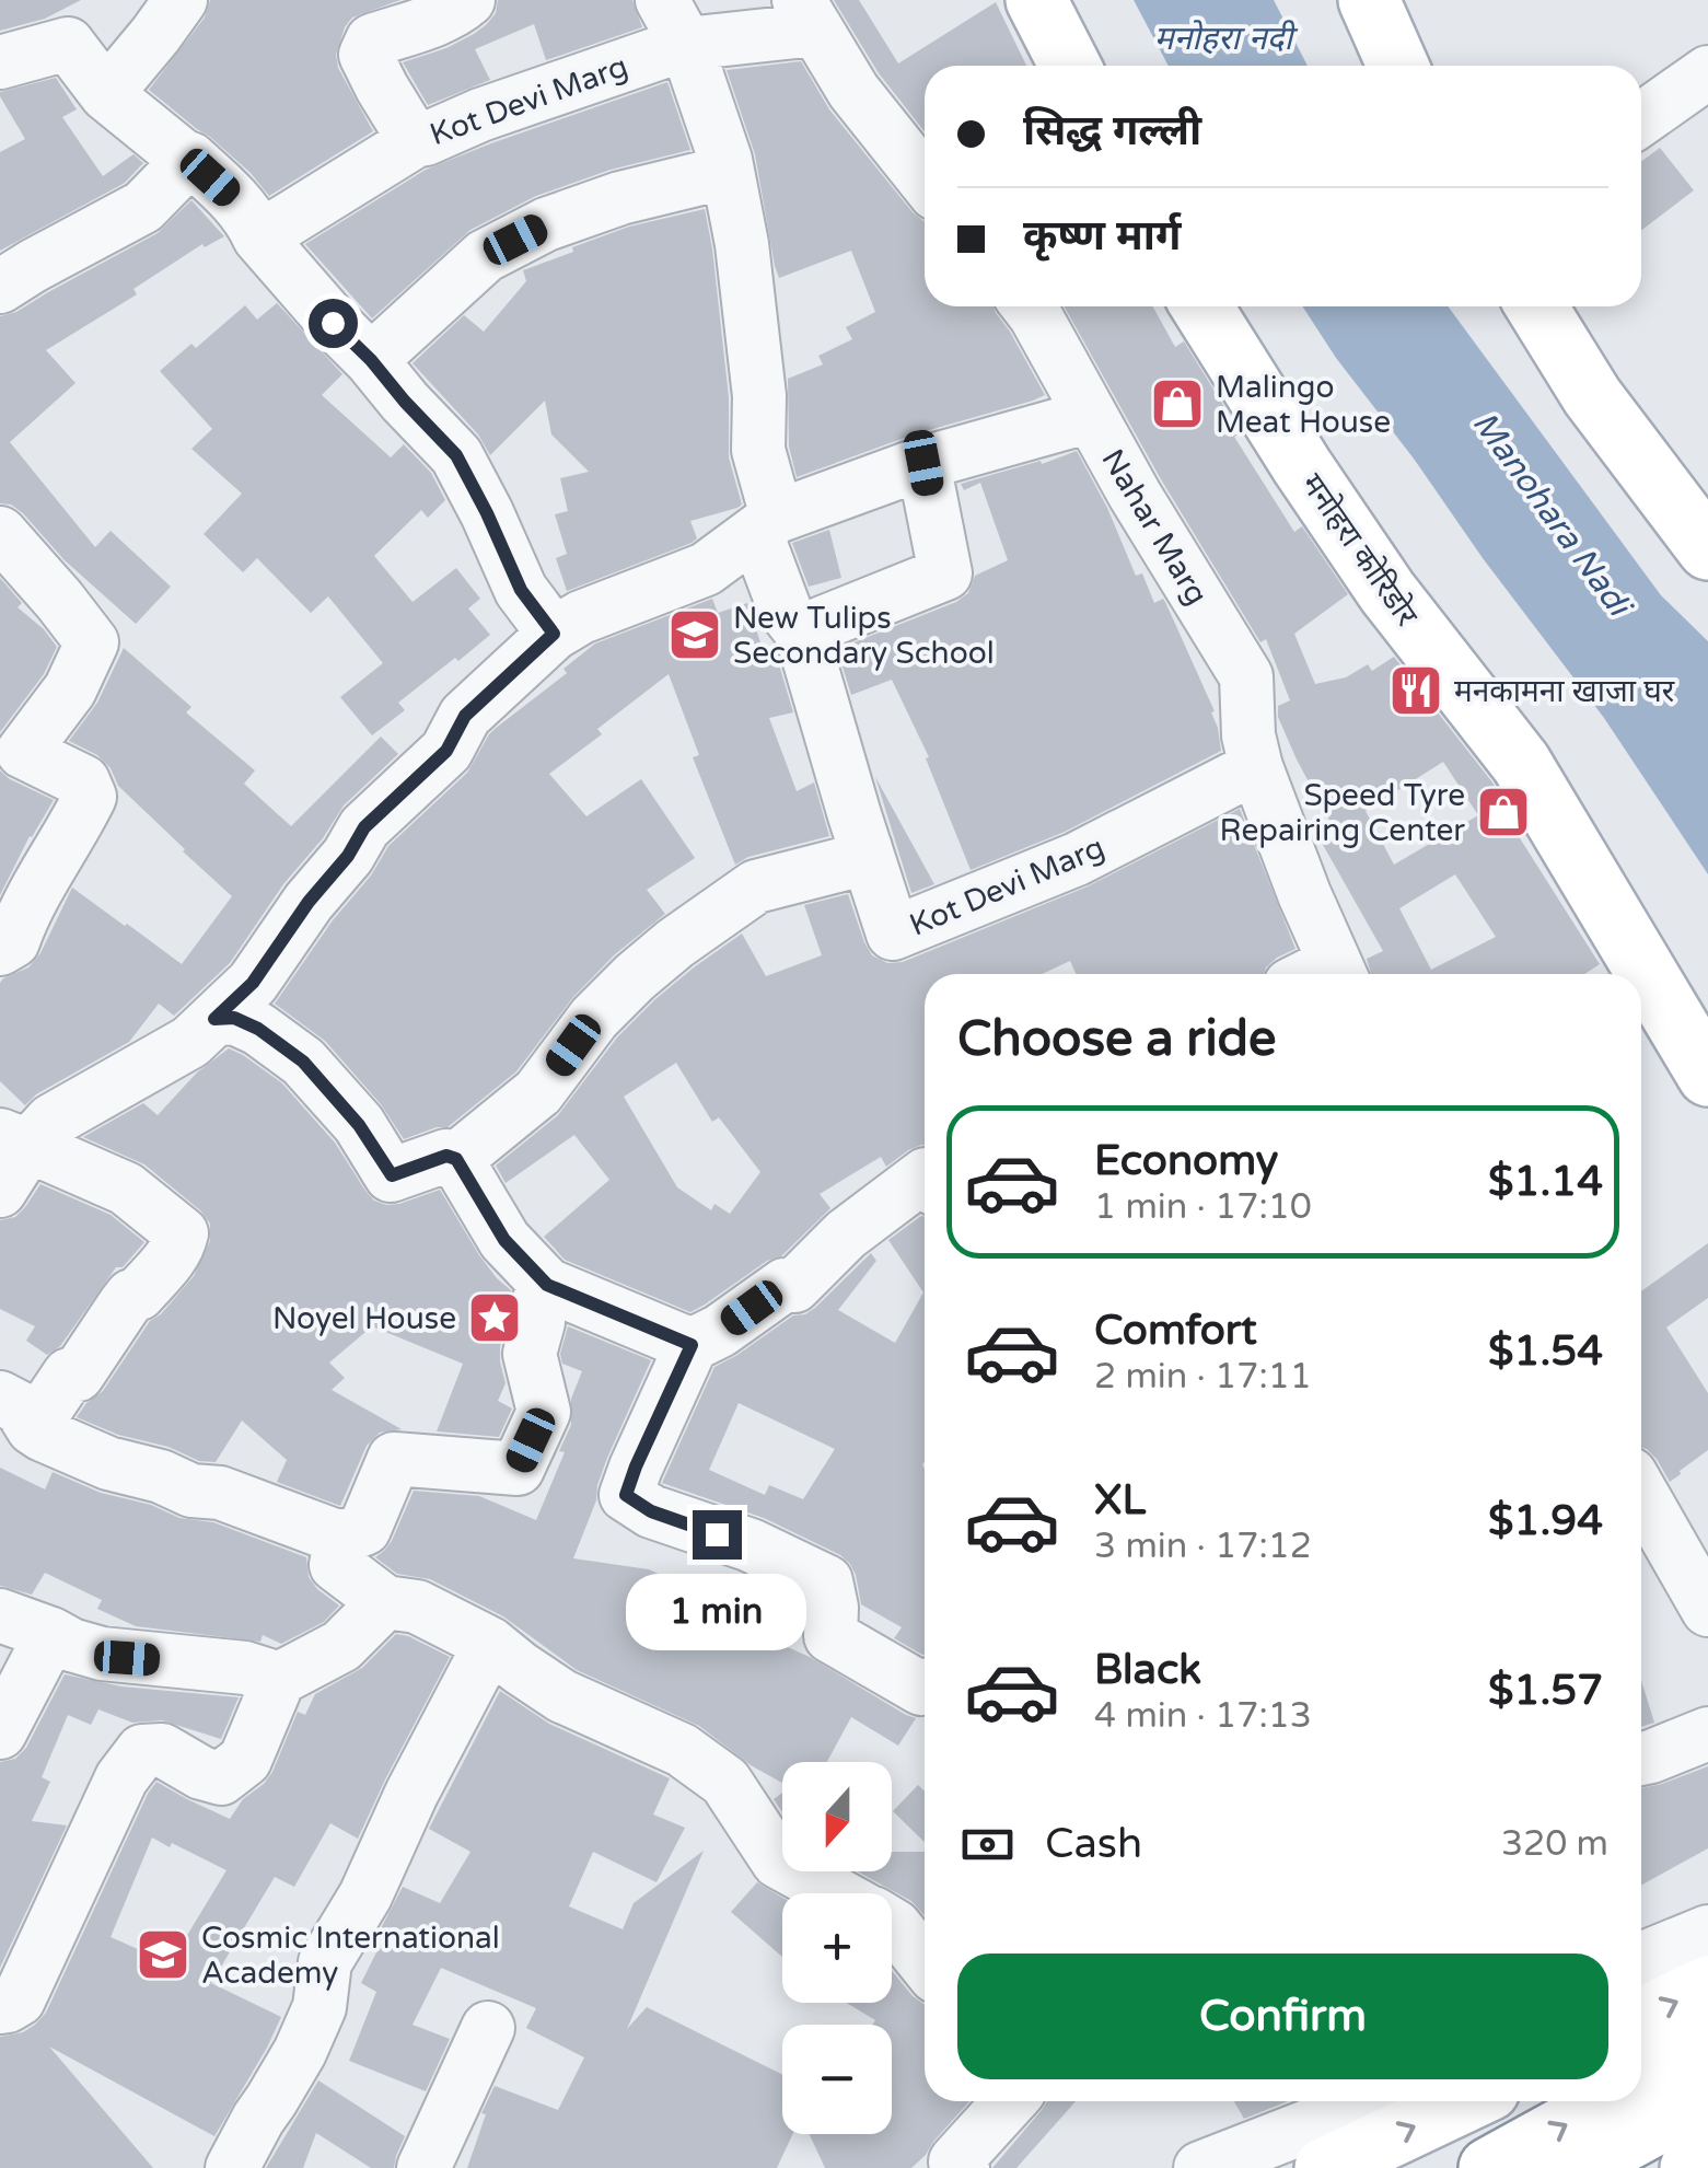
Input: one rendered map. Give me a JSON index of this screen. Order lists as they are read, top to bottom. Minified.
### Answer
{"streets":{"main road":["मनोहरा कोरिडोर"],"street":["Kot Devi Marg","Nahar Marg"]},"crossings":[["Kot Devi Marg","Nahar Marg"]],"water":["मनोहरा नदी","Manohara Nadi"],"places":{"shop":["Malingo Meat House","Speed Tyre Repairing Center"],"school or university":["New Tulips Secondary School","Cosmic International Academy"],"restaurant":["मनकामना खाजा घर"],"place":["Noyel House"]},"north":"bottom","page":{"banner":["सिद्ध गल्ली","कृष्ण मार्ग"],"heading":"Choose a ride","list":[{"name":"Economy","note":"1 min · 17:10","value":"$1.14"},{"name":"Comfort","note":"2 min · 17:11","value":"$1.54"},{"name":"XL","note":"3 min · 17:12","value":"$1.94"},{"name":"Black","note":"4 min · 17:13","value":"$1.57"}],"bubble":"1 min","map_buttons":["+","−"],"pay":["Cash","320 m"],"buttons":"Confirm"}}
